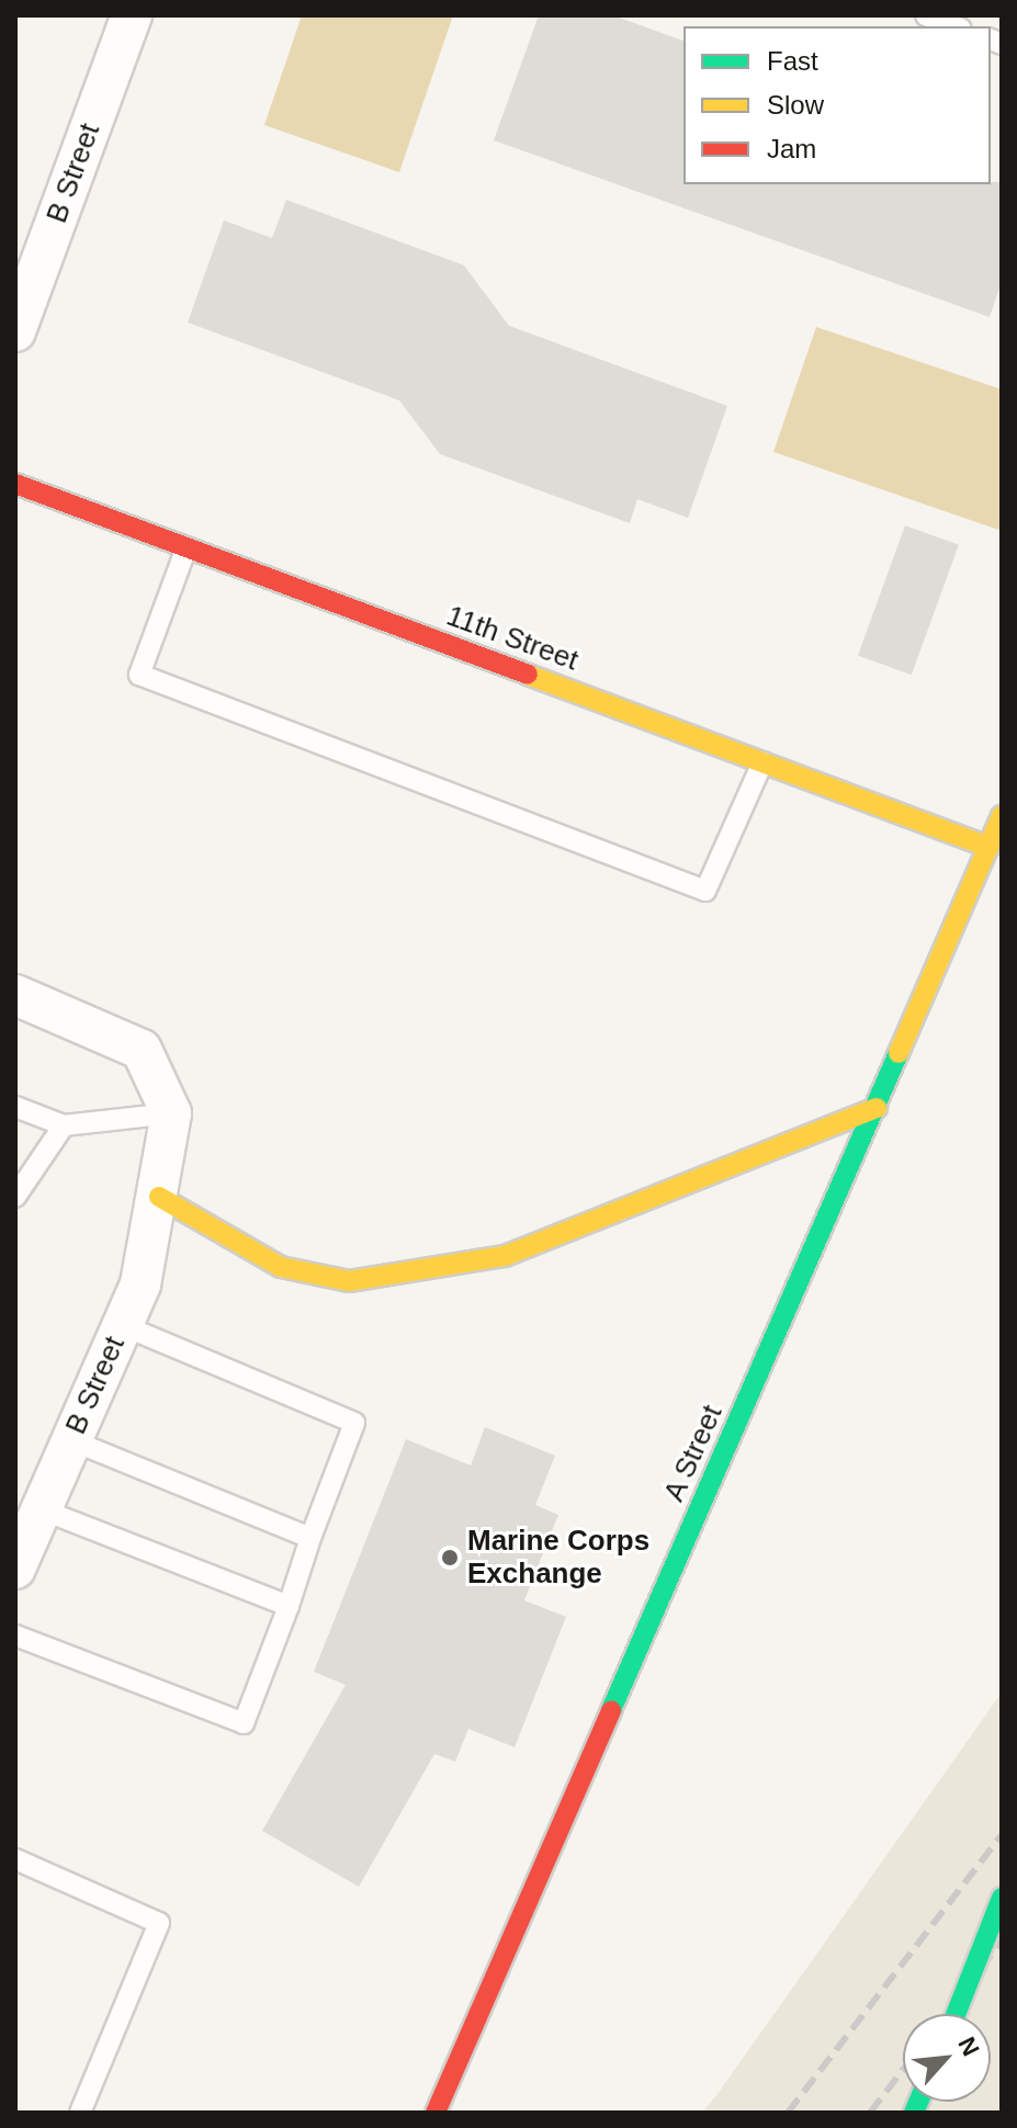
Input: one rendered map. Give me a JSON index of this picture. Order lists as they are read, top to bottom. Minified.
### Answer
{"streets":{"main road":["11th Street","A Street"],"street":["B Street"]},"crossings":[["11th Street","A Street"]],"places":["Marine Corps Exchange"],"legend":["Fast","Slow","Jam"],"north":"top right"}
